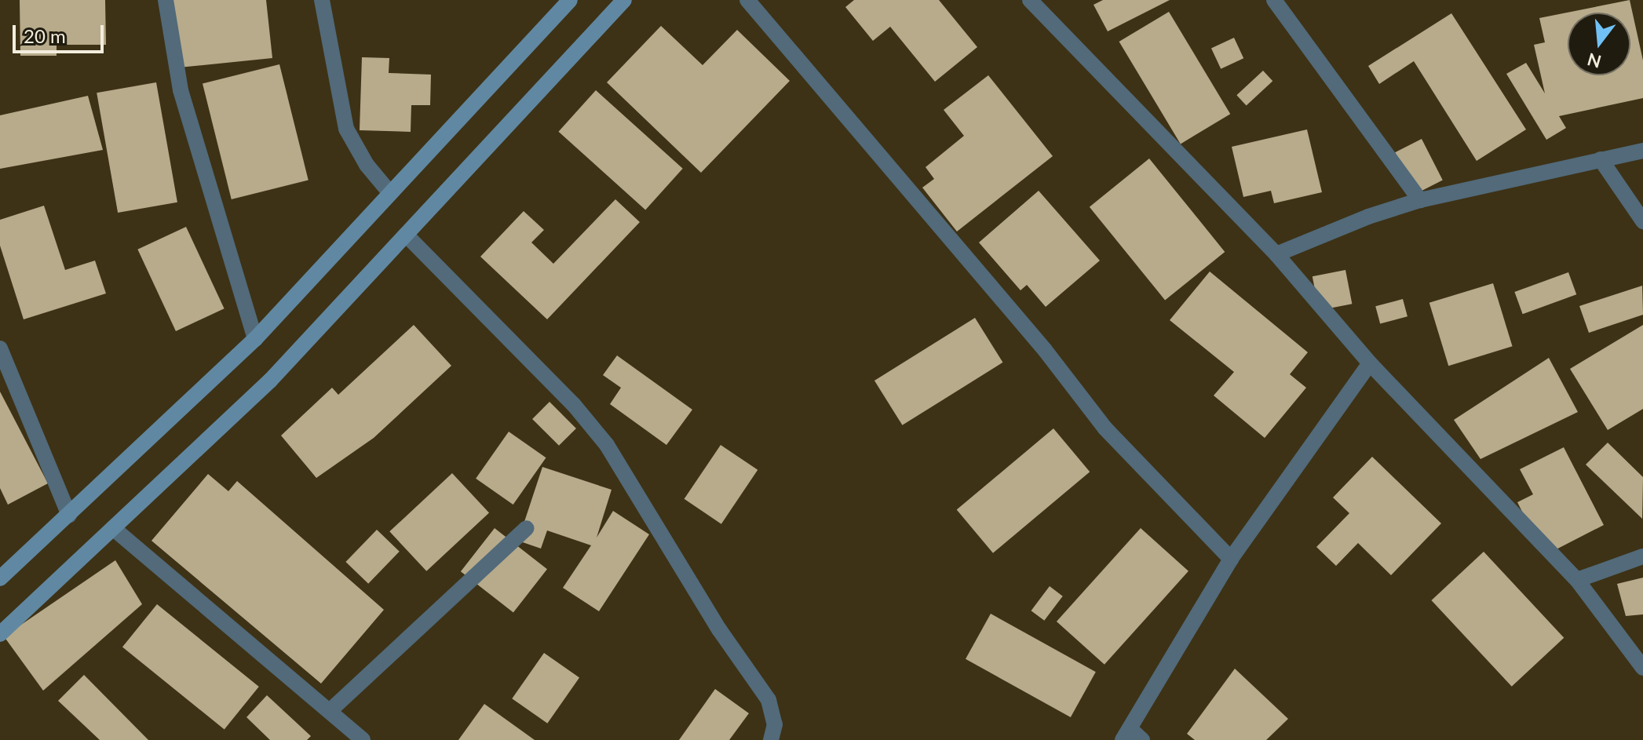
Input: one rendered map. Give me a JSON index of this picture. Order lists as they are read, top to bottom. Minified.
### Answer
{"scale_bar":"20 m","north":"bottom"}
